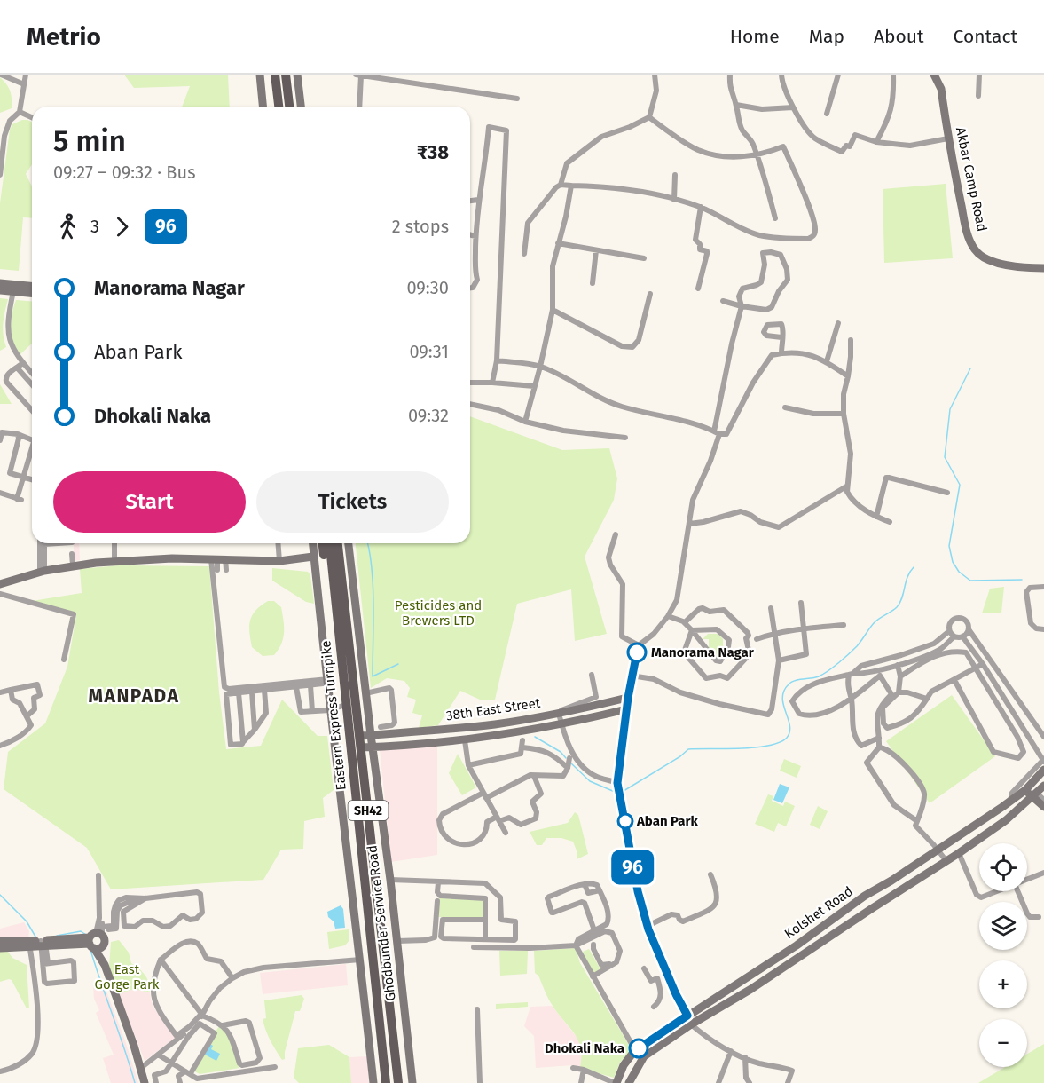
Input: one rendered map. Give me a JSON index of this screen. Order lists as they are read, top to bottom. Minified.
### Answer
{"streets":{"main road":["Eastern Express Turnpike","SH42"],"street":["Akbar Camp Road","38th East Street","Kolshet Road","Ghodbunder Service Road"]},"crossings":[["38th East Street","Eastern Express Turnpike"],["38th East Street","Ghodbunder Service Road"]],"districts":["MANPADA"],"parks":["Pesticides and Brewers LTD","East Gorge Park"],"places":["Manorama Nagar","Aban Park","Dhokali Naka"],"lines":["bus line 96"],"page":{"header":"Metrio","nav":["Home","Map","About","Contact"],"on_map":"96","heading":["5 min","09:27 – 09:32 · Bus","₹38"],"legs":["3","96","2 stops"],"list":[{"name":"Manorama Nagar","value":"09:30"},{"name":"Aban Park","value":"09:31"},{"name":"Dhokali Naka","value":"09:32"}],"buttons":["Start","Tickets"],"map_buttons":["+","−"]}}
